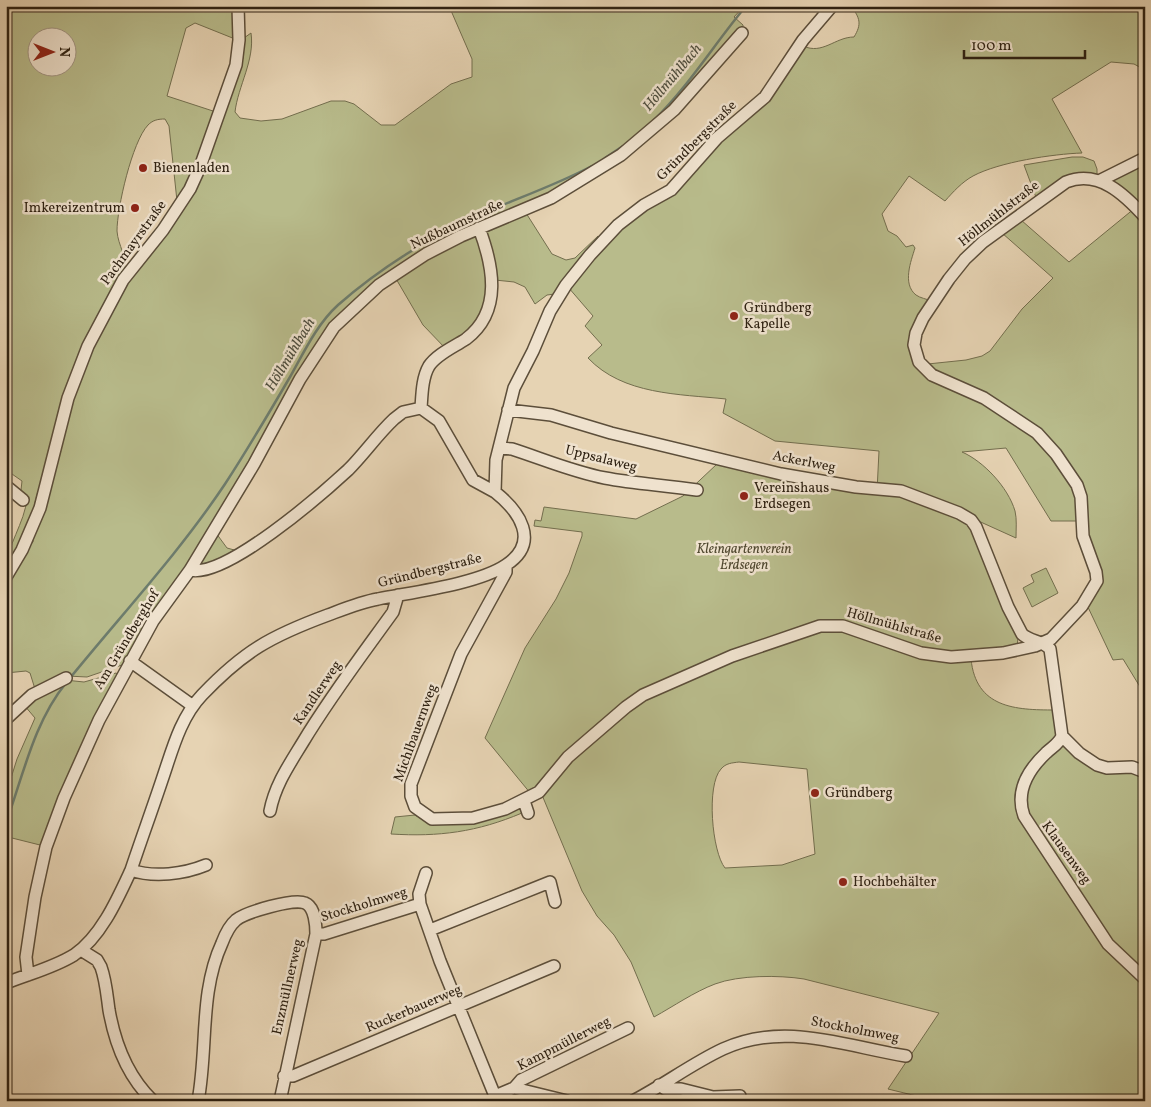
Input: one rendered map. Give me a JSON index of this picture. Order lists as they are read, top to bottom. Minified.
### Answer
{"streets":{"street":["Gründbergstraße","Höllmühlstraße","Nußbaumstraße","Pachmayrstraße","Uppsalaweg","Ackerlweg","Am Gründberghof","Kandlerweg","Michlbauernweg","Klausenweg","Stockholmweg","Enzmüllnerweg","Ruckerbauerweg","Kampmüllerweg"]},"crossings":[["Gründbergstraße","Uppsalaweg"],["Gründbergstraße","Ackerlweg"],["Gründbergstraße","Am Gründberghof"],["Gründbergstraße","Kandlerweg"],["Gründbergstraße","Michlbauernweg"],["Höllmühlstraße","Michlbauernweg"],["Nußbaumstraße","Am Gründberghof"],["Stockholmweg","Enzmüllnerweg"],["Stockholmweg","Ruckerbauerweg"],["Stockholmweg","Kampmüllerweg"],["Enzmüllnerweg","Ruckerbauerweg"]],"water":["Höllmühlbach"],"parks":["Kleingartenverein Erdsegen"],"places":["Bienenladen","Imkereizentrum","Gründberg Kapelle","Vereinshaus Erdsegen","Gründberg","Hochbehälter"],"scale_bar":"100 m","north":"right"}
